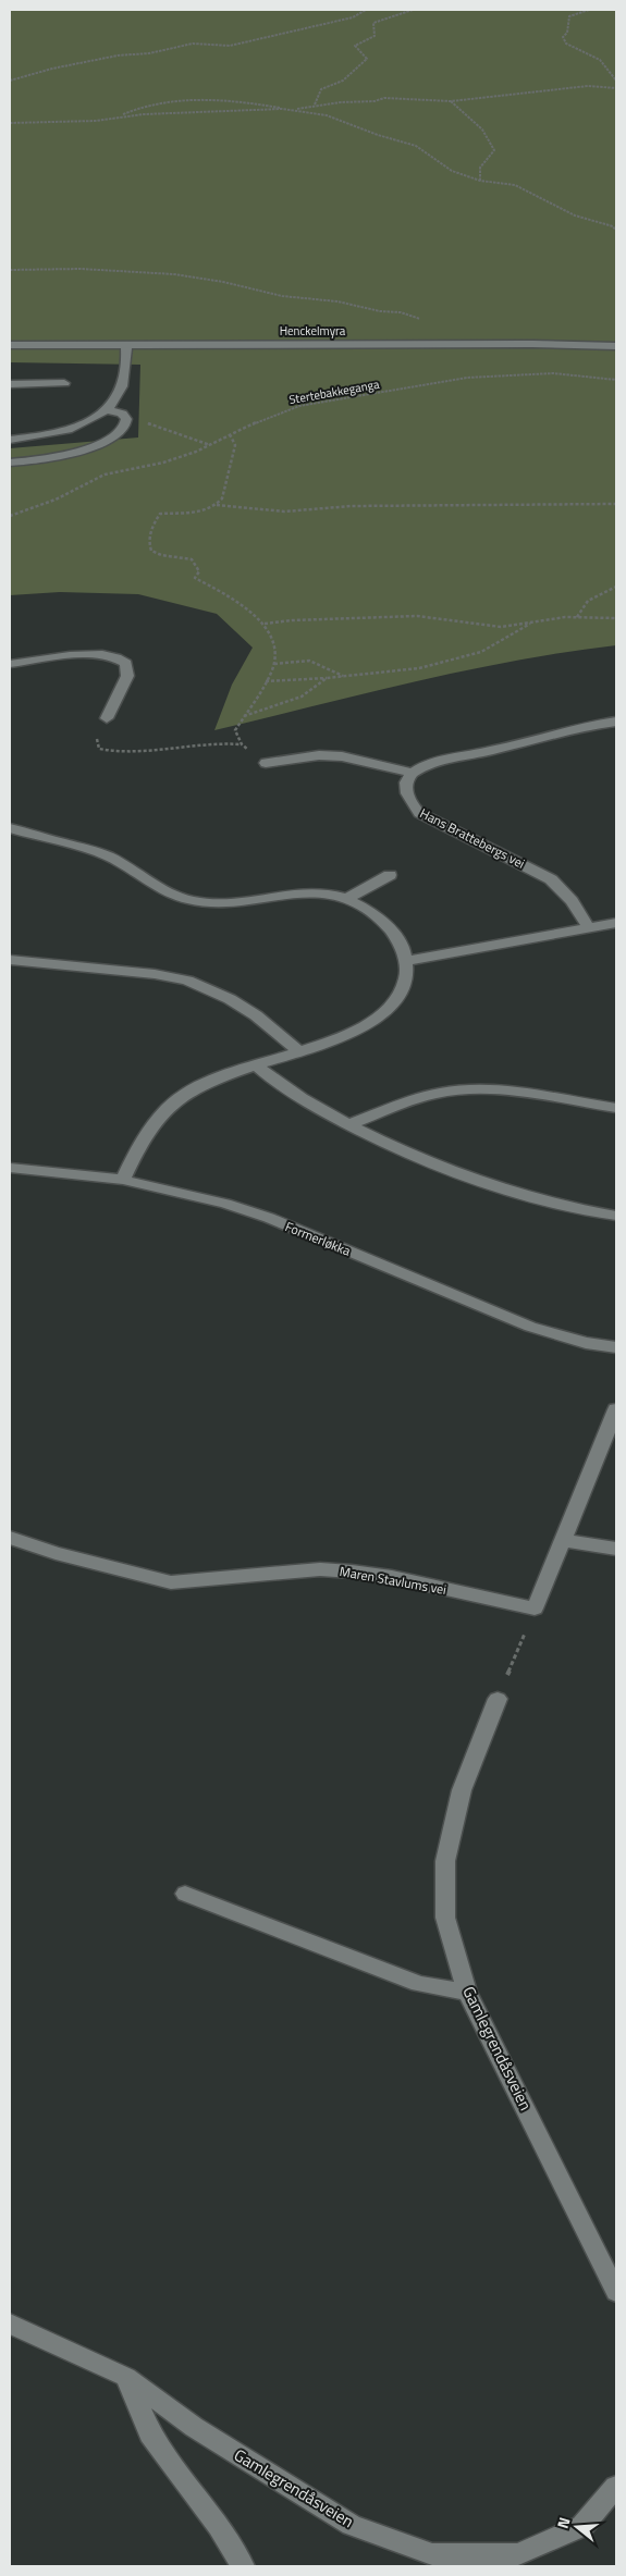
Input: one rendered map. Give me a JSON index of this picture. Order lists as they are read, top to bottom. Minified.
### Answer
{"streets":{"street":["Henckelmyra","Hans Brattebergs vei","Formerløkka","Maren Stavlums vei","Gamlegrendåsveien"],"path":["Stertebakkeganga"]},"north":"left"}
